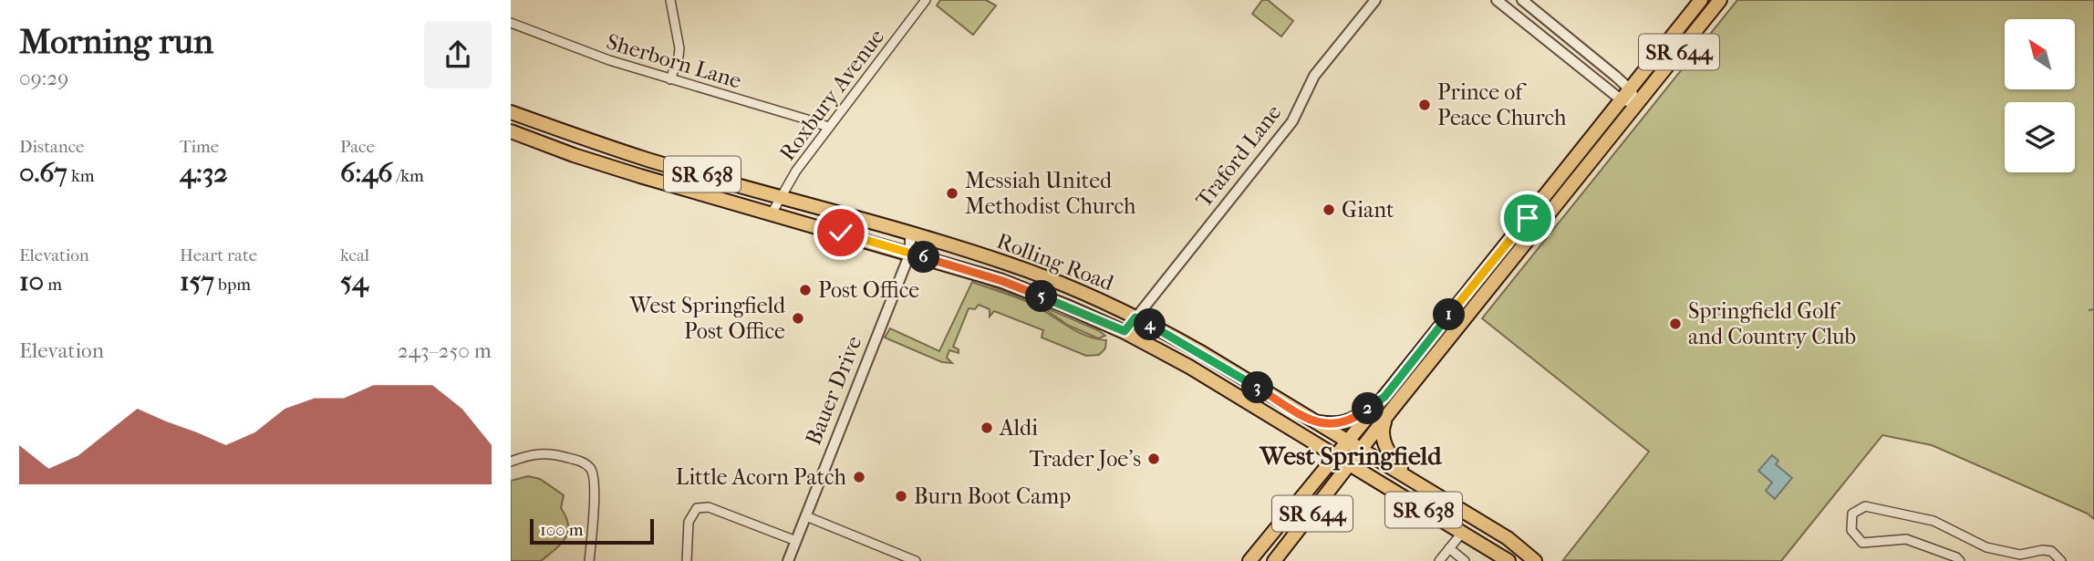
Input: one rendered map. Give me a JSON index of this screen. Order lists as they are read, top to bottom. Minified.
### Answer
{"streets":{"main road":["SR 644","SR 638","Rolling Road"],"street":["Sherborn Lane","Roxbury Avenue","Traford Lane","Bauer Drive"]},"crossings":[["SR 644","Rolling Road"],["Sherborn Lane","Roxbury Avenue"],["Roxbury Avenue","Rolling Road"],["Traford Lane","Rolling Road"],["Rolling Road","Bauer Drive"]],"districts":["West Springfield"],"places":["Prince of Peace Church","Messiah United Methodist Church","Giant","Post Office","West Springfield Post Office","Springfield Golf and Country Club","Aldi","Trader Joe's","Little Acorn Patch","Burn Boot Camp"],"scale_bar":"100 m","north":"top left","page":{"heading":["Morning run","09:29"],"stats":[["Distance","0.67 km"],["Time","4:32"],["Pace","6:46 /km"],["Elevation","10 m"],["Heart rate","157 bpm"],["kcal","54"]],"pins":["6","5","1","4","3","2"],"chart":["Elevation","243–250 m"],"scale":"100 m"}}
